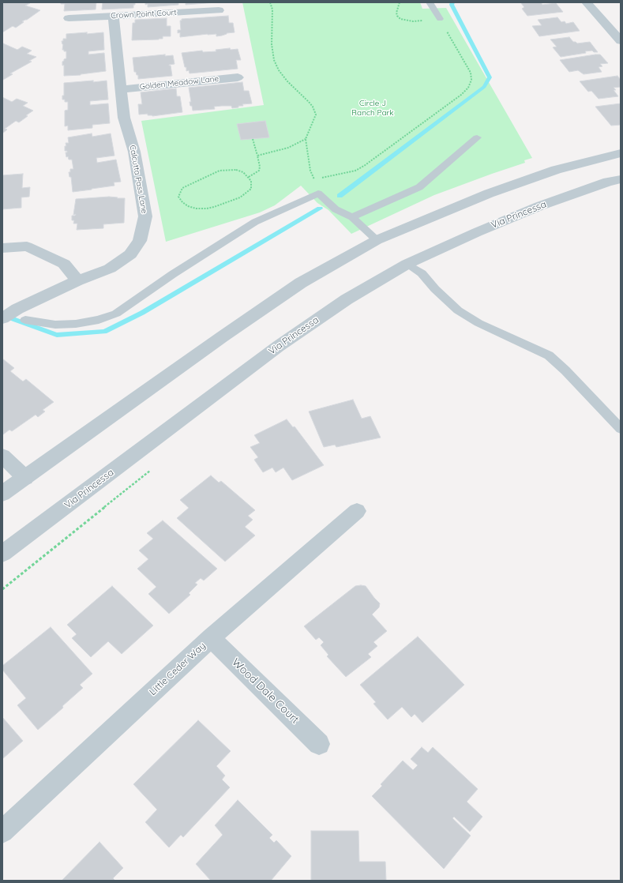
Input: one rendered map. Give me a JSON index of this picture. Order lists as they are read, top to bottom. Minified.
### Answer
{"streets":{"street":["Crown Point Court","Golden Meadow Lane","Calcutta Pass Lane","Via Princessa","Little Ceder Way","Wood Dale Court"]},"crossings":[["Crown Point Court","Calcutta Pass Lane"],["Golden Meadow Lane","Calcutta Pass Lane"],["Little Ceder Way","Wood Dale Court"]],"parks":["Circle J Ranch Park"]}
